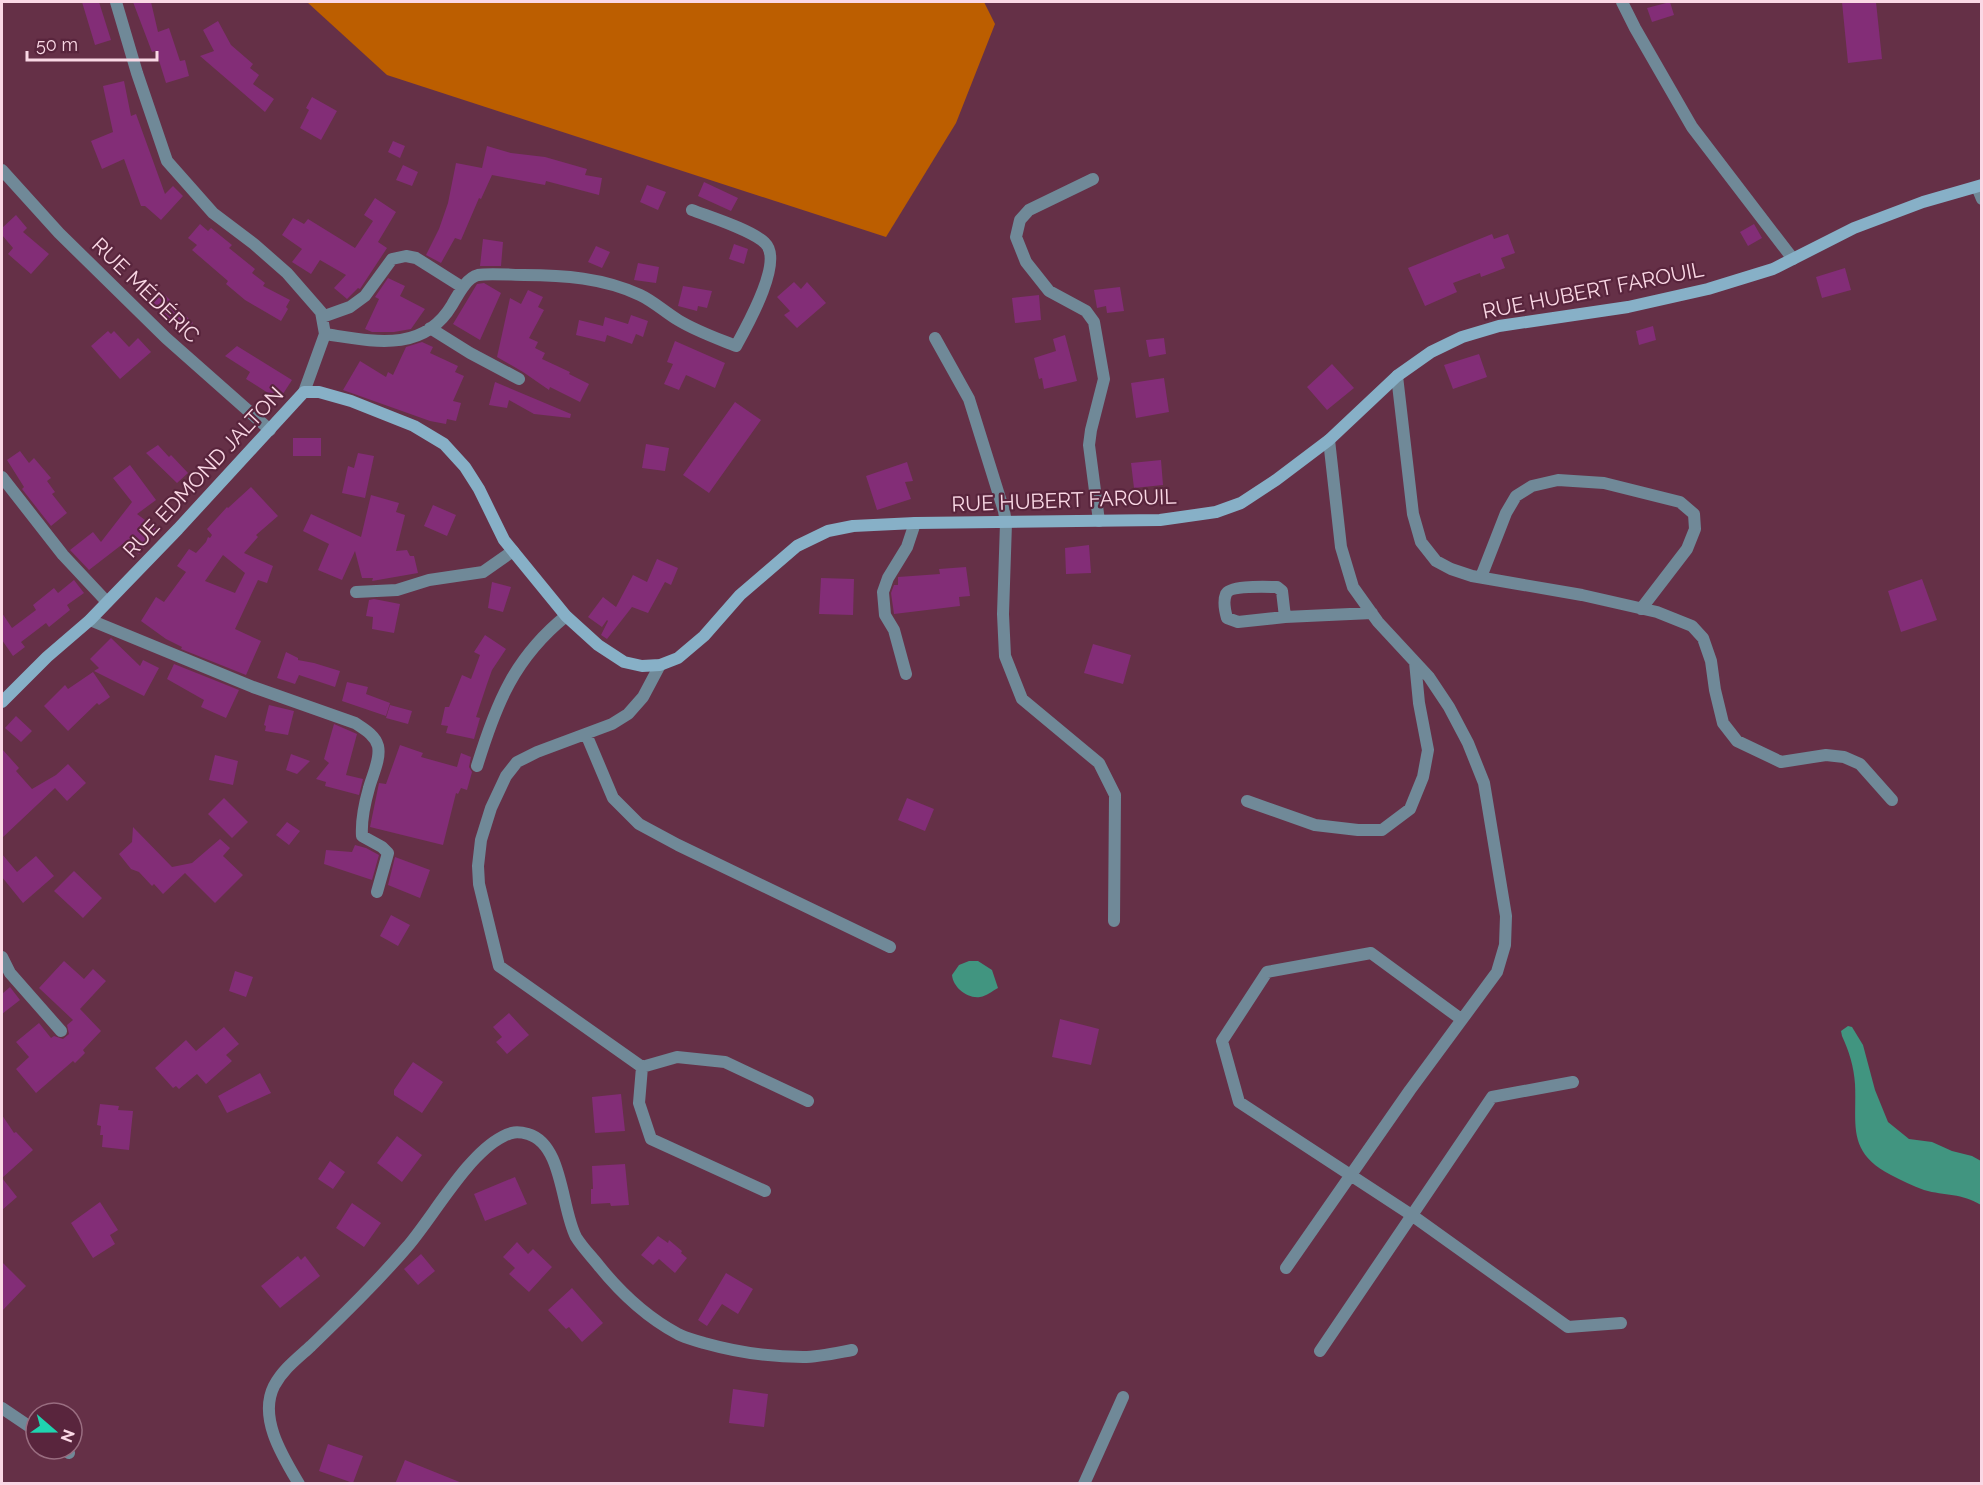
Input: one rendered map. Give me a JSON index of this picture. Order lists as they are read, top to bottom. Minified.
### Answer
{"streets":{"street":["RUE MÉDÉRIC","RUE HUBERT FAROUIL","RUE EDMOND JALTON"]},"crossings":[["RUE MÉDÉRIC","RUE EDMOND JALTON"]],"scale_bar":"50 m","north":"right"}
